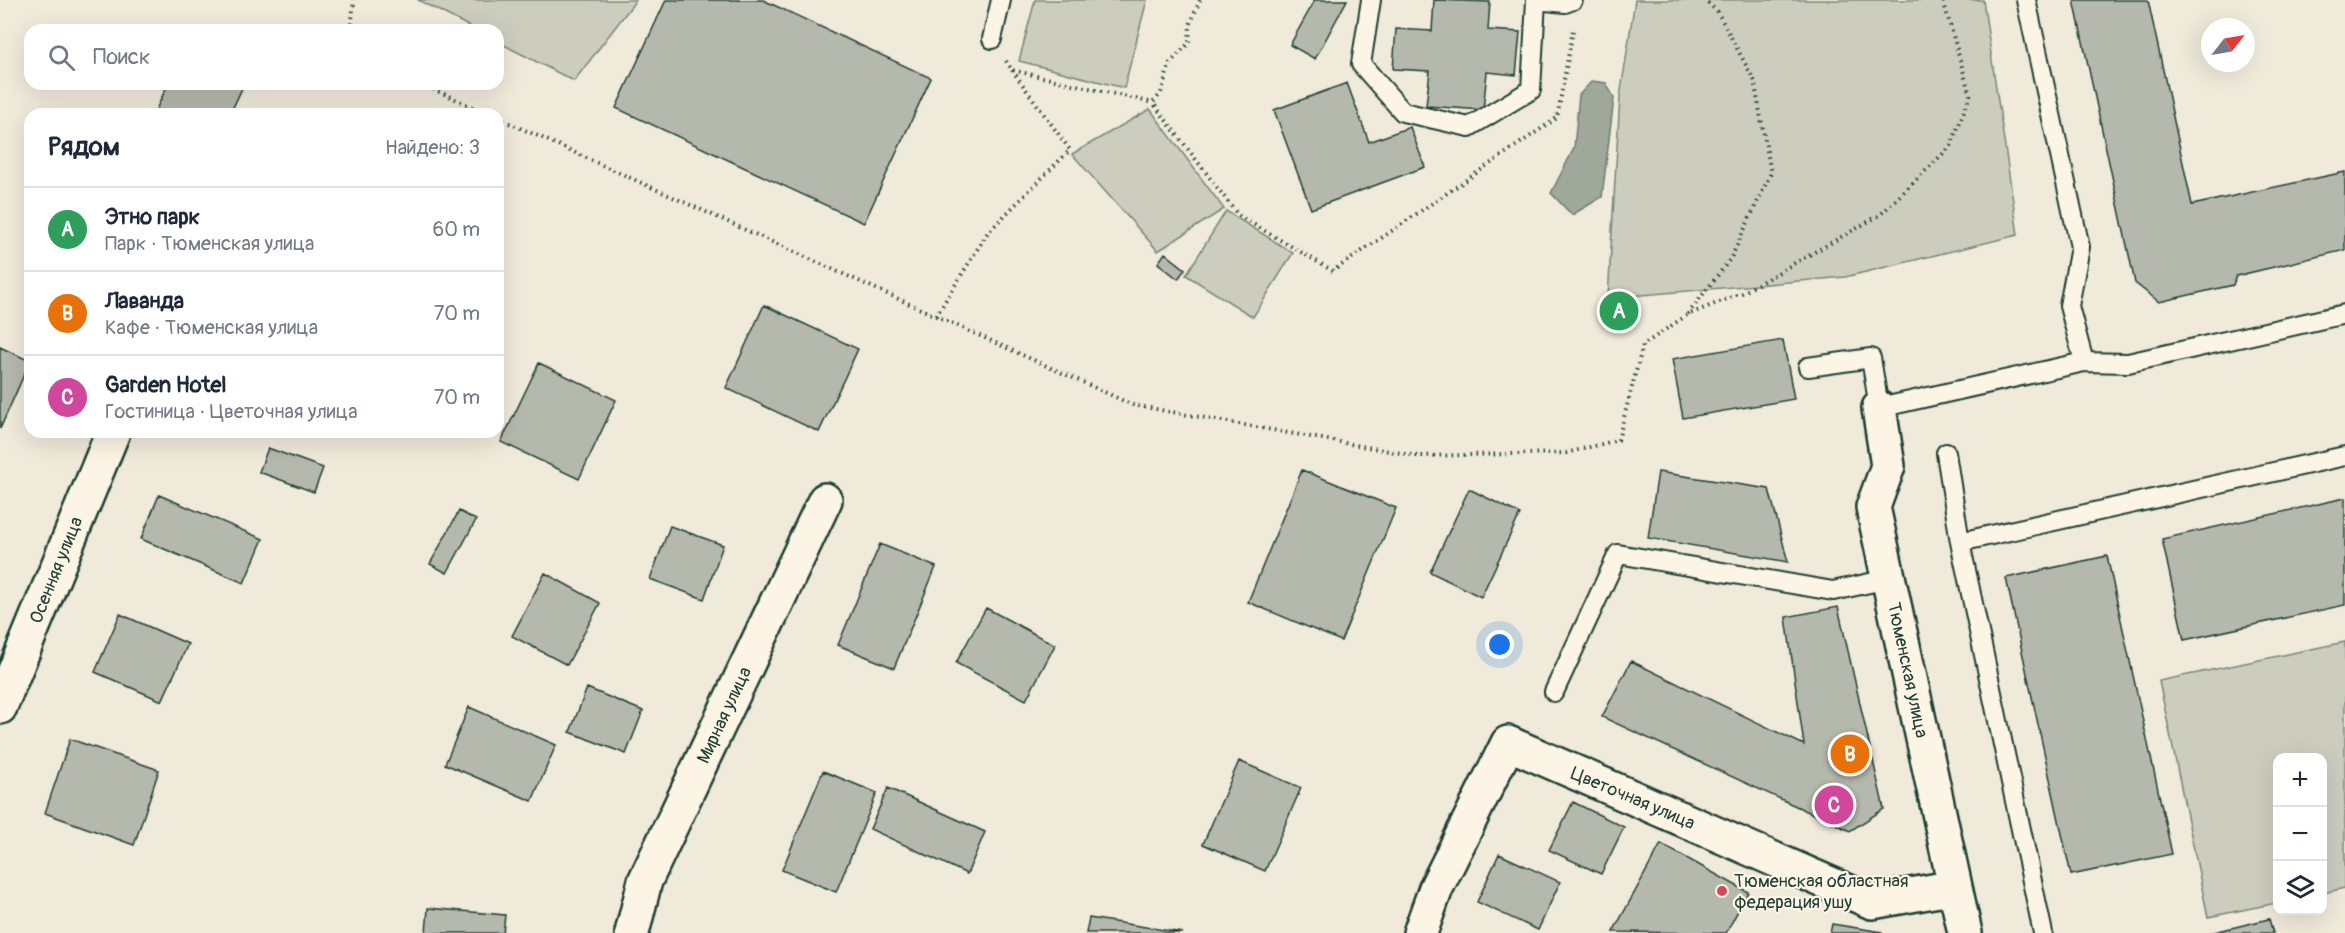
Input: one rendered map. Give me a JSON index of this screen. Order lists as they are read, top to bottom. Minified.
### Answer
{"streets":{"street":["Осенняя улица","Тюменская улица","Мирная улица","Цветочная улица"]},"crossings":[["Тюменская улица","Цветочная улица"]],"places":["Тюменская областная федерация ушу"],"north":"top right","page":{"search":"Поиск","heading":["Рядом","Найдено: 3"],"list":[{"mark":"A","name":"Этно парк","note":"Парк · Тюменская улица","value":"60 m"},{"mark":"B","name":"Лаванда","note":"Кафе · Тюменская улица","value":"70 m"},{"mark":"C","name":"Garden Hotel","note":"Гостиница · Цветочная улица","value":"70 m"}],"pins":["A","B","C"],"map_buttons":["+","−"]}}
